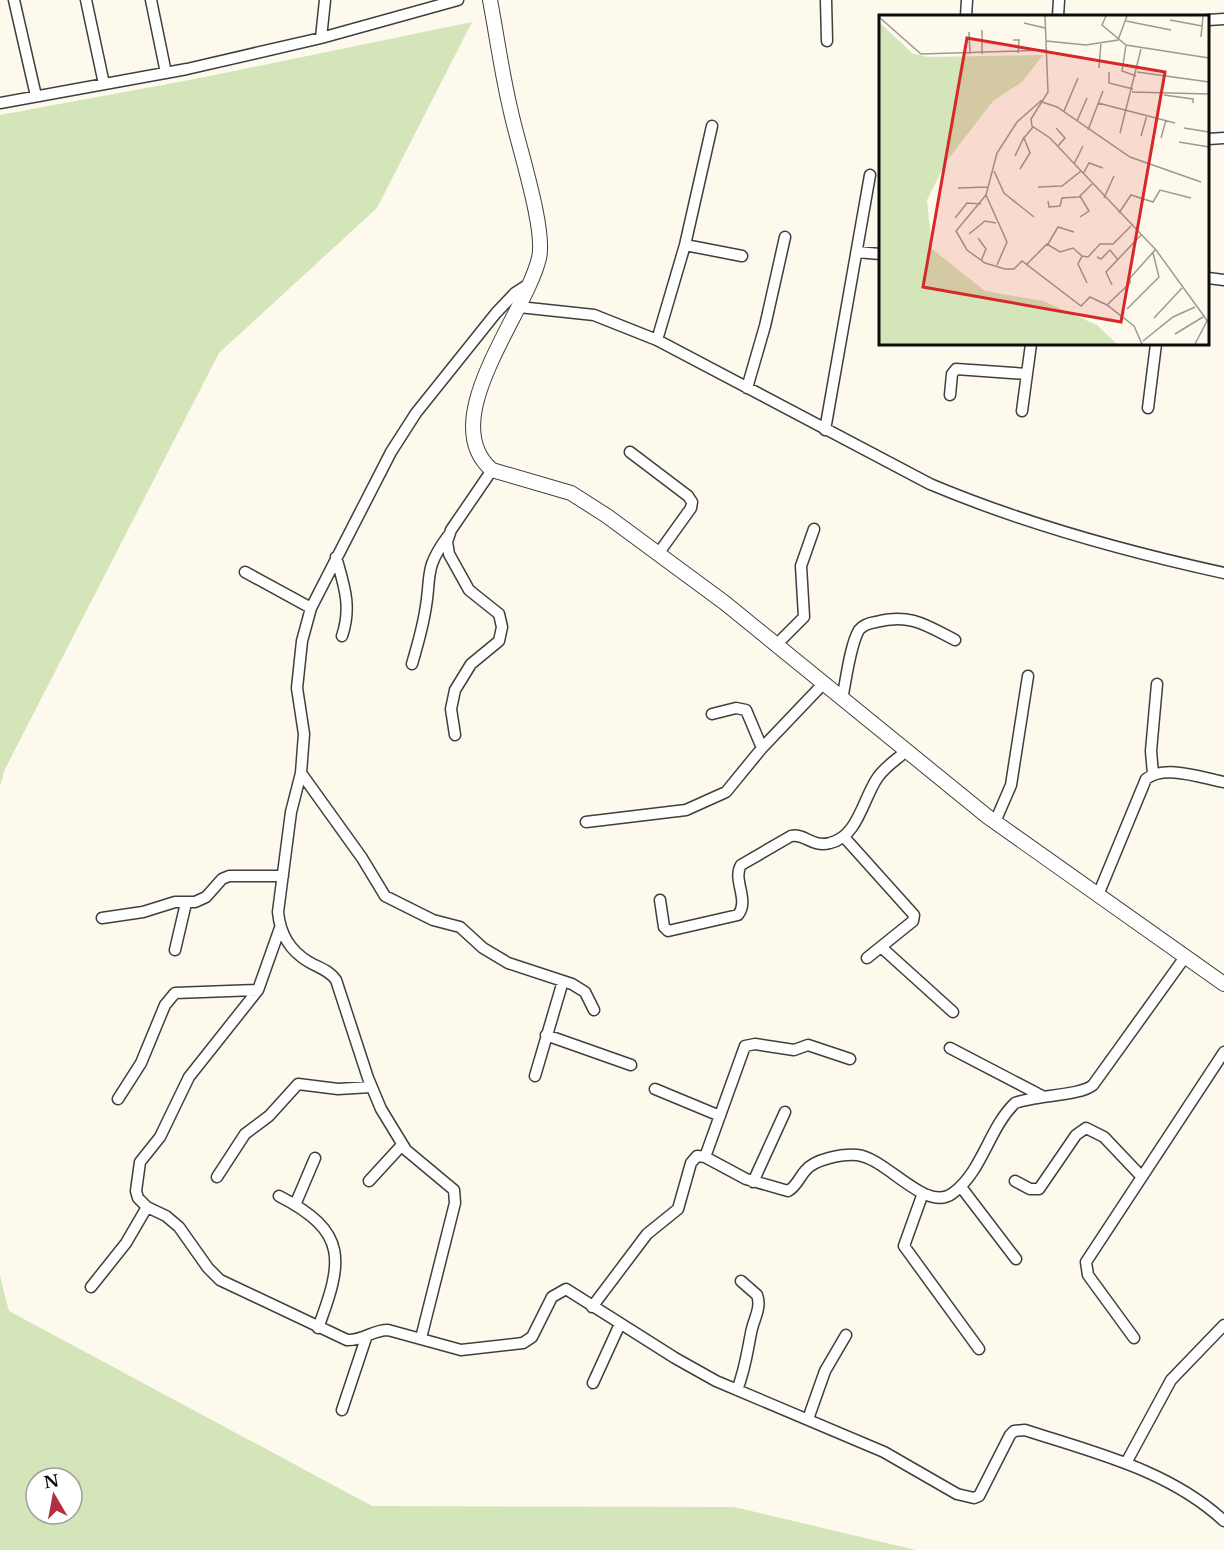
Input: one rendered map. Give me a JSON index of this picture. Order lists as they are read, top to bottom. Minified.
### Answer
{"north":"top"}
